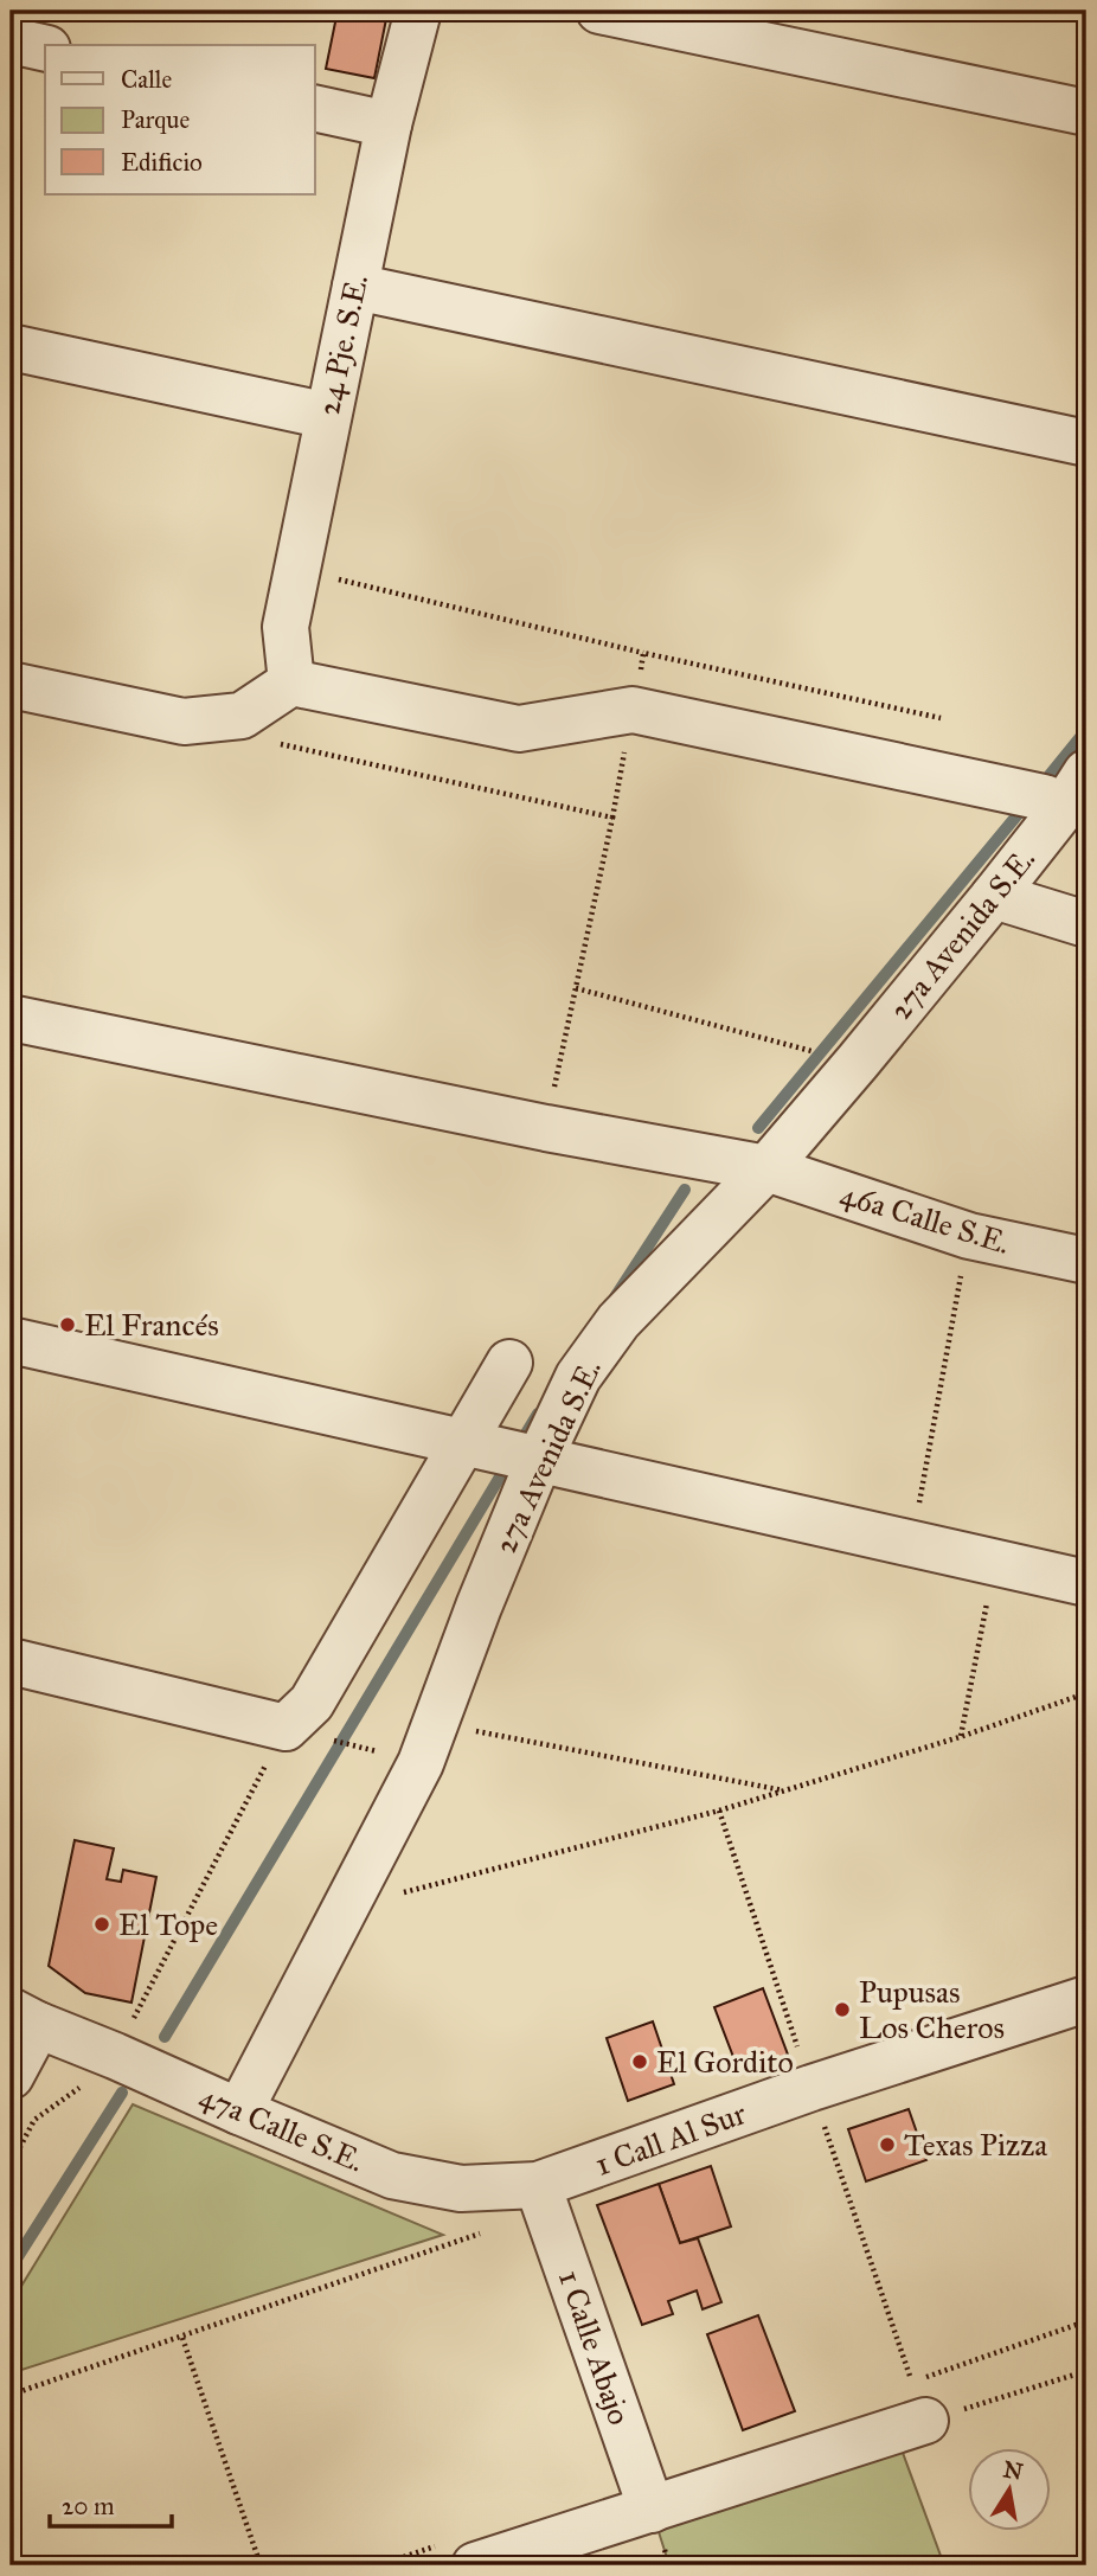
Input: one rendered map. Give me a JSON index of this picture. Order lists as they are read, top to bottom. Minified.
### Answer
{"streets":{"street":["24 Pje. S.E.","27a Avenida S.E.","46a Calle S.E.","47a Calle S.E.","1 Call Al Sur","1 Calle Abajo"]},"crossings":[["27a Avenida S.E.","46a Calle S.E."],["27a Avenida S.E.","47a Calle S.E."],["47a Calle S.E.","1 Call Al Sur"],["47a Calle S.E.","1 Calle Abajo"],["1 Call Al Sur","1 Calle Abajo"]],"places":["El Francés","El Tope","Pupusas Los Cheros","El Gordito","Texas Pizza"],"legend":["Calle","Parque","Edificio"],"scale_bar":"20 m","north":"top"}
